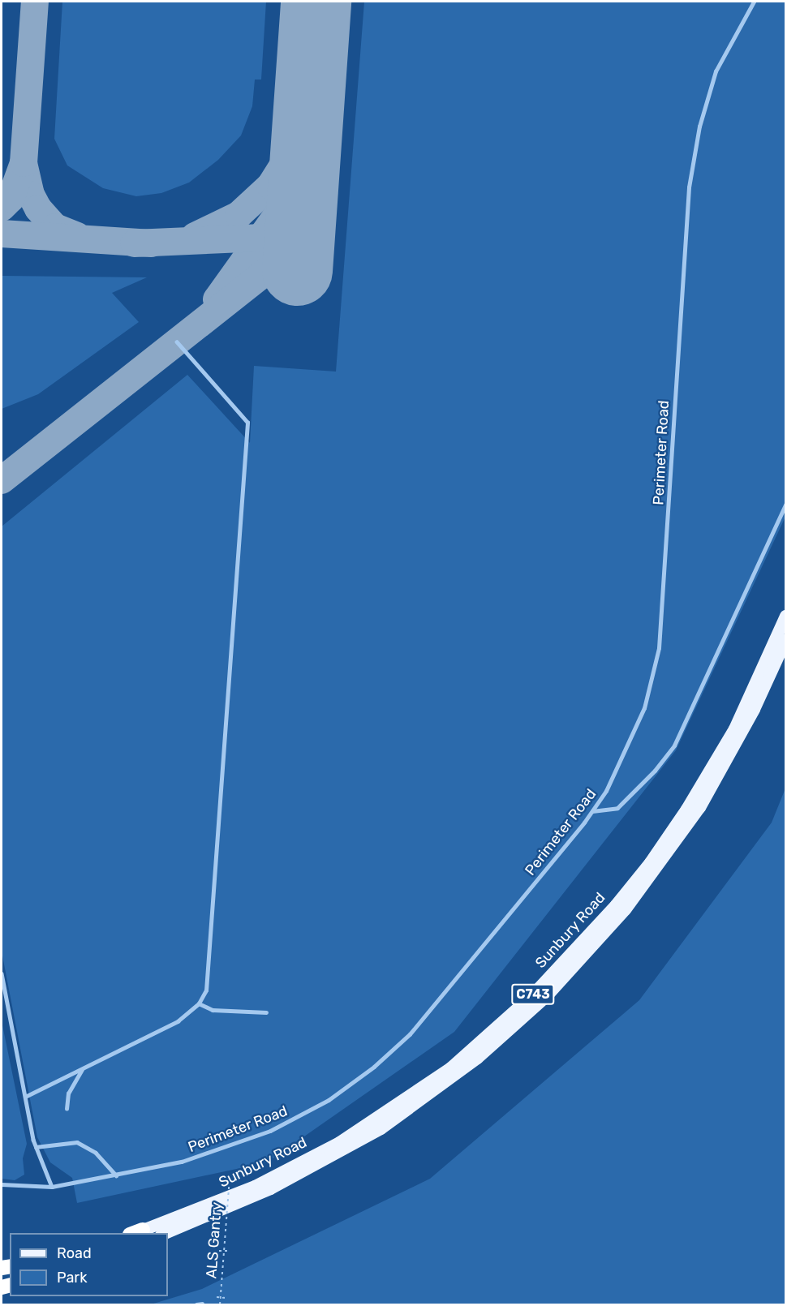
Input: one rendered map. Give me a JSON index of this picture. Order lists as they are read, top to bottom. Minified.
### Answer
{"streets":{"main road":["Sunbury Road","C743"],"lane":["Perimeter Road"],"path":["ALS Gantry"]},"legend":["Road","Park"]}
